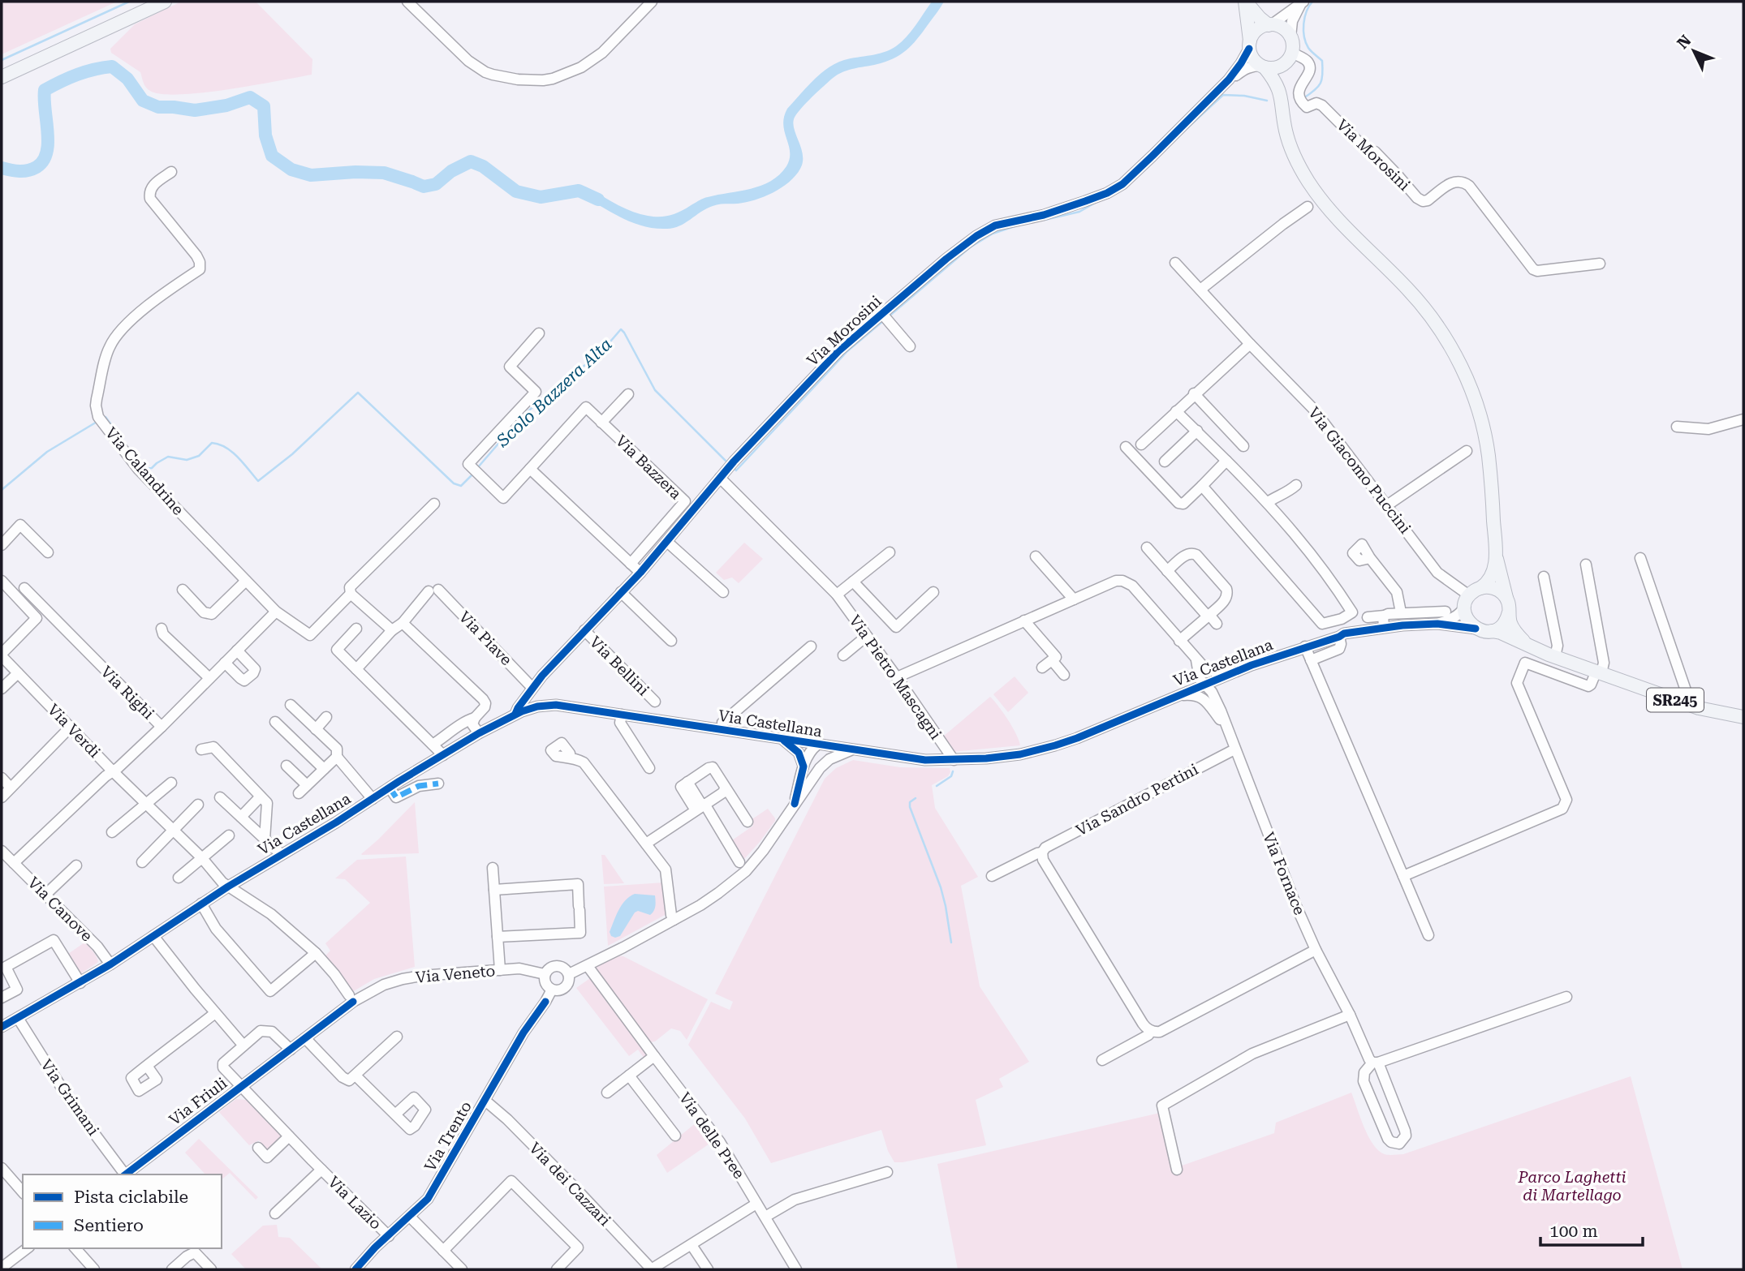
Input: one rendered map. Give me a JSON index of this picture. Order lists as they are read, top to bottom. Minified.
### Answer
{"streets":{"main road":["SR245"],"street":["Via Morosini","Via Bazzera","Via Giacomo Puccini","Via Calandrine","Via Piave","Via Castellana","Via Bellini","Via Pietro Mascagni","Via Righi","Via Verdi","Via Sandro Pertini","Via Fornace","Via Canove","Via Veneto","Via Grimani","Via Friuli","Via delle Pree","Via Trento","Via dei Cazzari","Via Lazio"]},"crossings":[["Via Morosini","Via Piave"],["Via Morosini","Via Castellana"],["Via Morosini","Via Bellini"],["Via Morosini","Via Pietro Mascagni"],["Via Giacomo Puccini","Via Castellana"],["Via Giacomo Puccini","SR245"],["Via Castellana","Via Pietro Mascagni"],["Via Castellana","SR245"],["Via Castellana","Via Verdi"],["Via Castellana","Via Canove"],["Via Castellana","Via Grimani"],["Via Righi","Via Verdi"],["Via Righi","Via Canove"],["Via Sandro Pertini","Via Fornace"],["Via Veneto","Via Trento"],["Via Friuli","Via Lazio"],["Via Trento","Via dei Cazzari"],["Via Trento","Via Lazio"]],"water":["Scolo Bazzera Alta"],"parks":["Parco Laghetti di Martellago"],"legend":["Pista ciclabile","Sentiero"],"scale_bar":"100 m","north":"top left"}
